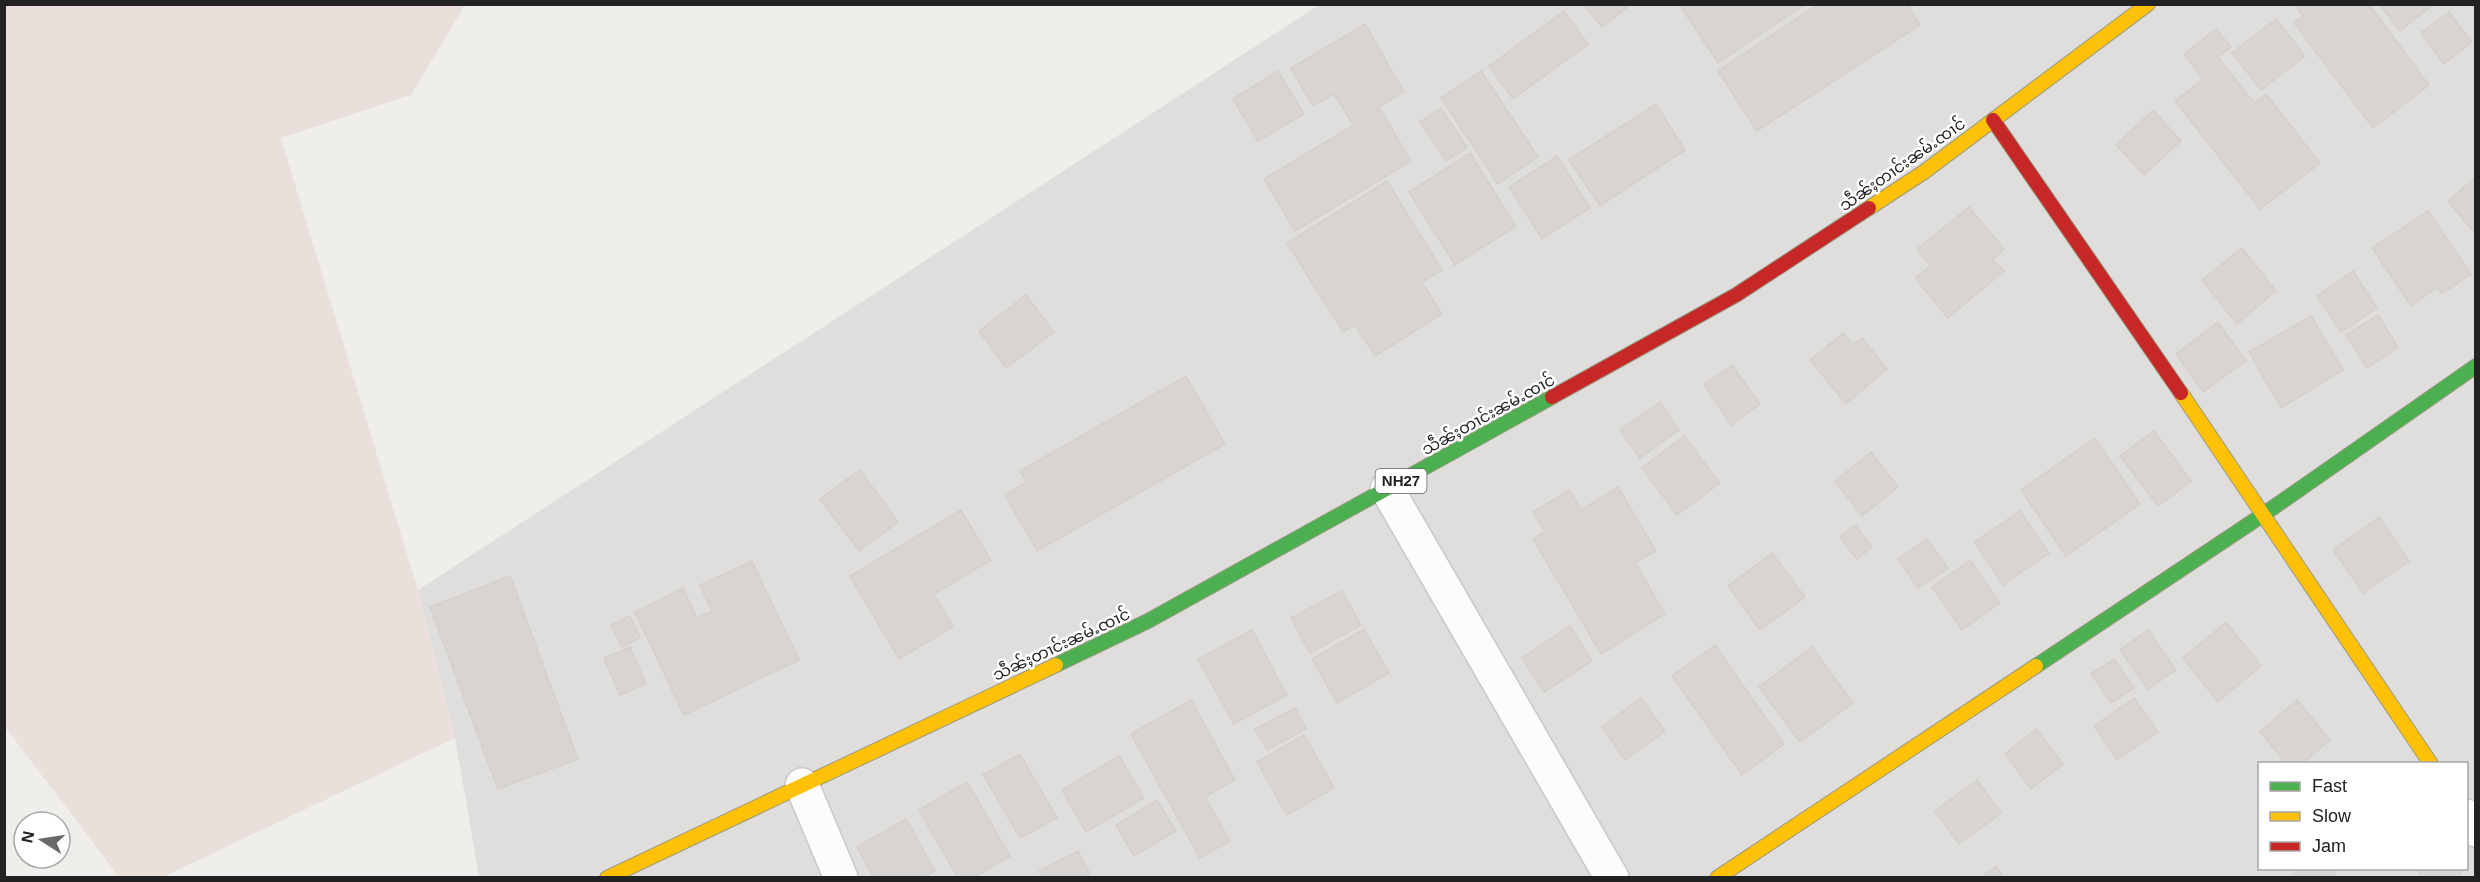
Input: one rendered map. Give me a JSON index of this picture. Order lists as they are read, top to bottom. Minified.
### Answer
{"streets":{"main road":["သဵၼ်ႈတၢင်းၼမ်ႉၸၢင်","NH27"]},"legend":["Fast","Slow","Jam"],"north":"left"}
